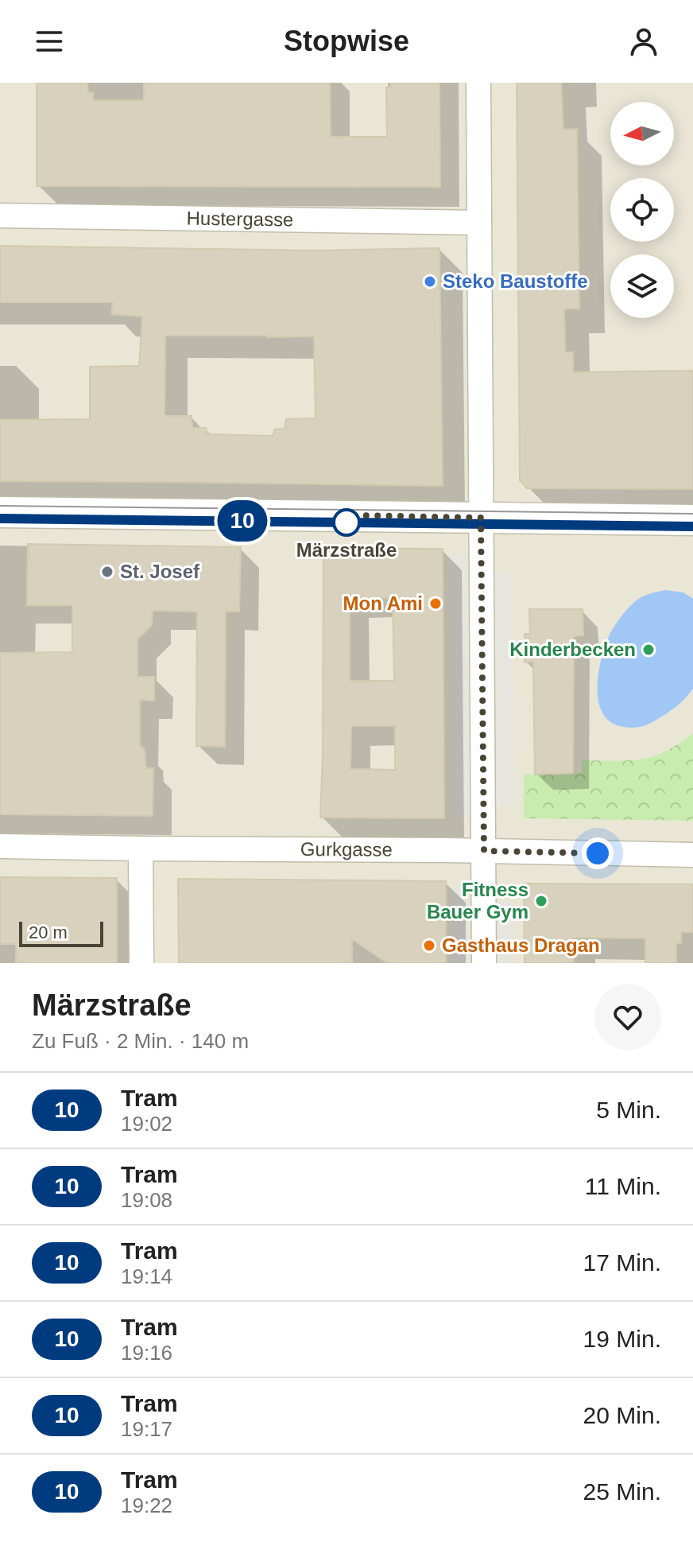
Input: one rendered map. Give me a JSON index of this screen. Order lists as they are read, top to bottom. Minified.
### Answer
{"streets":{"street":["Hustergasse","Gurkgasse"]},"places":["Steko Baustoffe","Märzstraße","St. Josef","Mon Ami","Kinderbecken","Fitness Bauer Gym","Gasthaus Dragan"],"lines":["tram line 10"],"scale_bar":"20 m","north":"left","page":{"header":"Stopwise","on_map":"10","scale":"20 m","heading":["Märzstraße","Zu Fuß · 2 Min. · 140 m"],"list":[{"mark":"10","name":"Tram","note":"19:02","value":"5 Min."},{"mark":"10","name":"Tram","note":"19:08","value":"11 Min."},{"mark":"10","name":"Tram","note":"19:14","value":"17 Min."},{"mark":"10","name":"Tram","note":"19:16","value":"19 Min."},{"mark":"10","name":"Tram","note":"19:17","value":"20 Min."},{"mark":"10","name":"Tram","note":"19:22","value":"25 Min."}]}}
